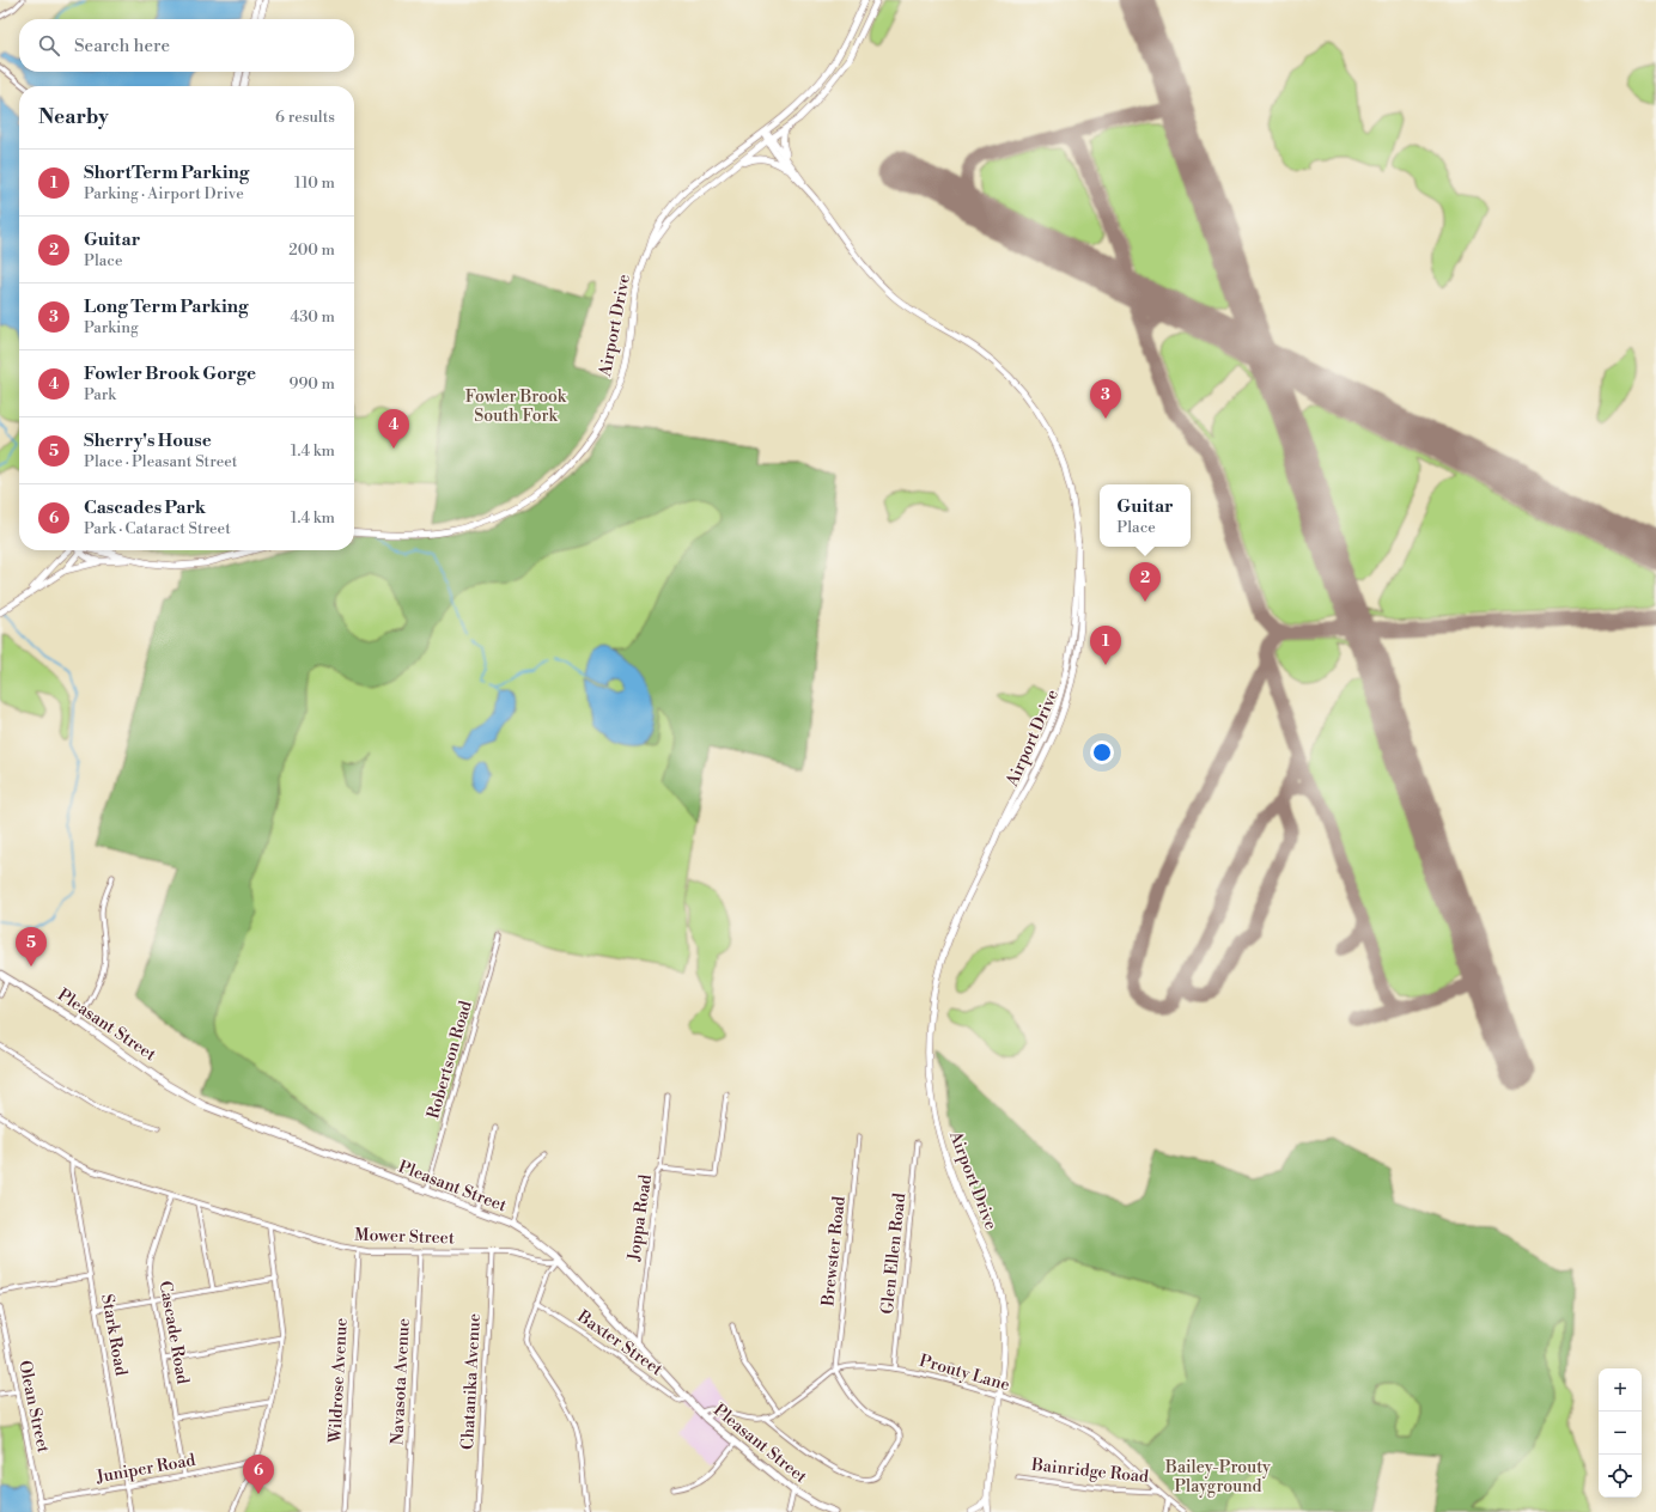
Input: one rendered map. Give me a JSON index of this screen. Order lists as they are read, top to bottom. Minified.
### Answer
{"streets":{"main road":["Airport Drive","Pleasant Street"],"street":["Robertson Road","Joppa Road","Mower Street","Brewster Road","Glen Ellen Road","Cascade Road","Stark Road","Baxter Street","Prouty Lane","Wildrose Avenue","Navasota Avenue","Chatanika Avenue","Olean Street","Juniper Road","Bainridge Road"]},"crossings":[["Airport Drive","Prouty Lane"],["Pleasant Street","Robertson Road"],["Pleasant Street","Joppa Road"],["Pleasant Street","Mower Street"],["Pleasant Street","Baxter Street"],["Pleasant Street","Prouty Lane"],["Mower Street","Cascade Road"],["Mower Street","Stark Road"],["Mower Street","Wildrose Avenue"],["Mower Street","Navasota Avenue"],["Mower Street","Chatanika Avenue"],["Brewster Road","Prouty Lane"],["Glen Ellen Road","Prouty Lane"],["Cascade Road","Juniper Road"],["Stark Road","Juniper Road"],["Prouty Lane","Bainridge Road"],["Olean Street","Juniper Road"]],"parks":["Fowler Brook South Fork","Bailey-Prouty Playground"],"page":{"search":"Search here","heading":["Nearby","6 results"],"list":[{"mark":"1","name":"ShortTerm Parking","note":"Parking · Airport Drive","value":"110 m"},{"mark":"2","name":"Guitar","note":"Place","value":"200 m"},{"mark":"3","name":"Long Term Parking","note":"Parking","value":"430 m"},{"mark":"4","name":"Fowler Brook Gorge","note":"Park","value":"990 m"},{"mark":"5","name":"Sherry's House","note":"Place · Pleasant Street","value":"1.4 km"},{"mark":"6","name":"Cascades Park","note":"Park · Cataract Street","value":"1.4 km"}],"pins":["3","4","2","1","5","6"],"popup":["Guitar","Place"],"map_buttons":["+","−"]}}
